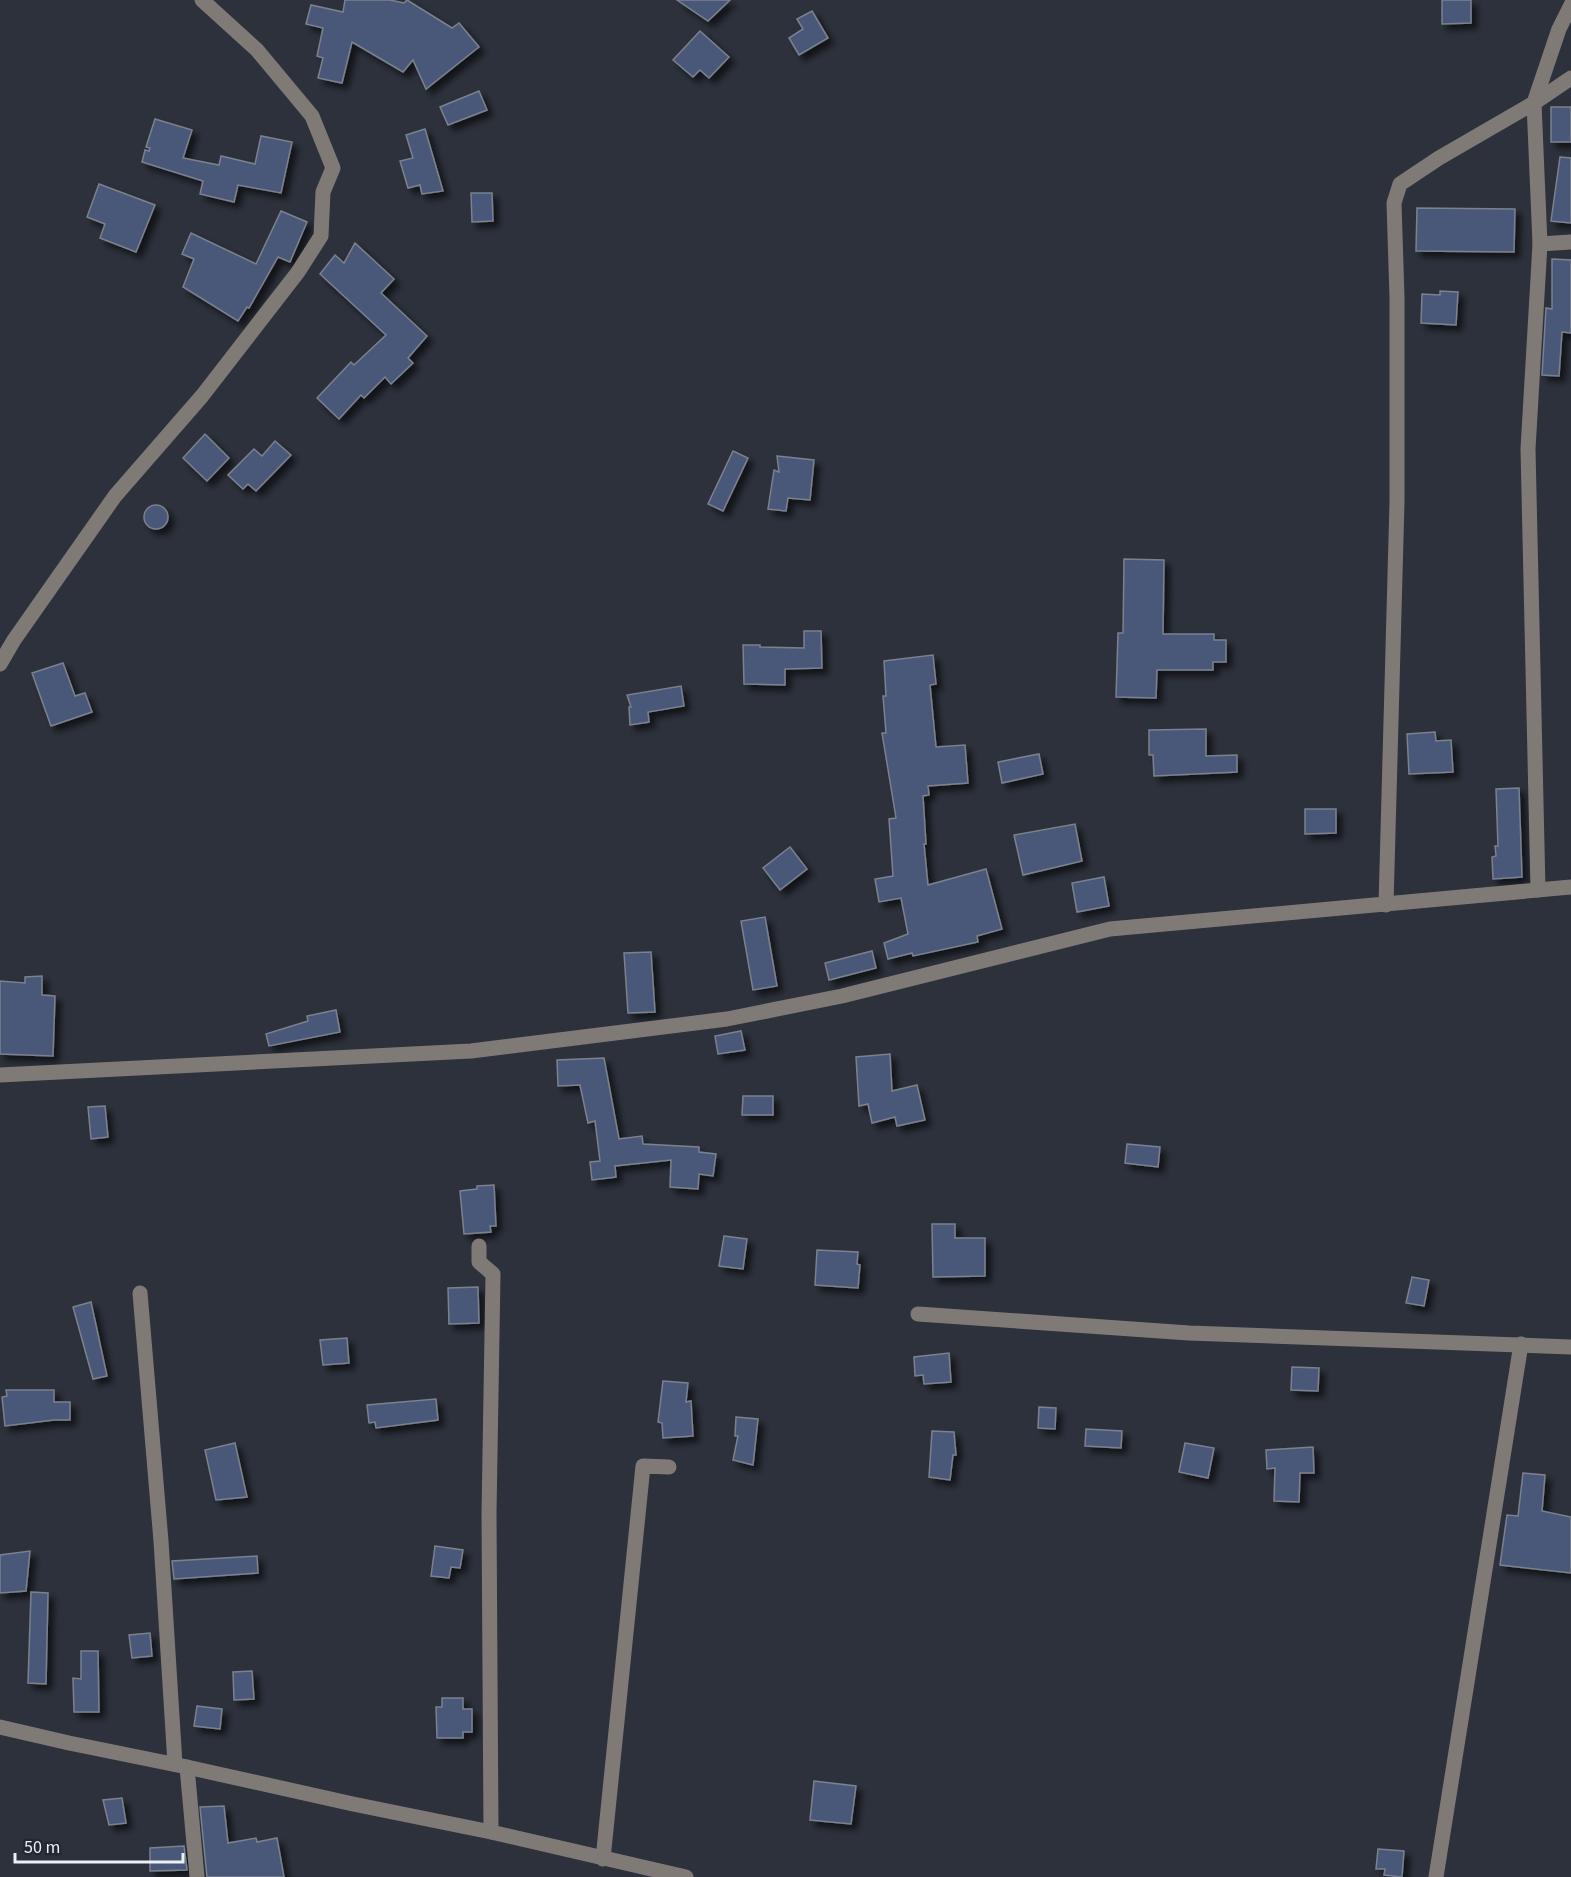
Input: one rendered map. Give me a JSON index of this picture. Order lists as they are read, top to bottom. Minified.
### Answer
{"scale_bar":"50 m"}
